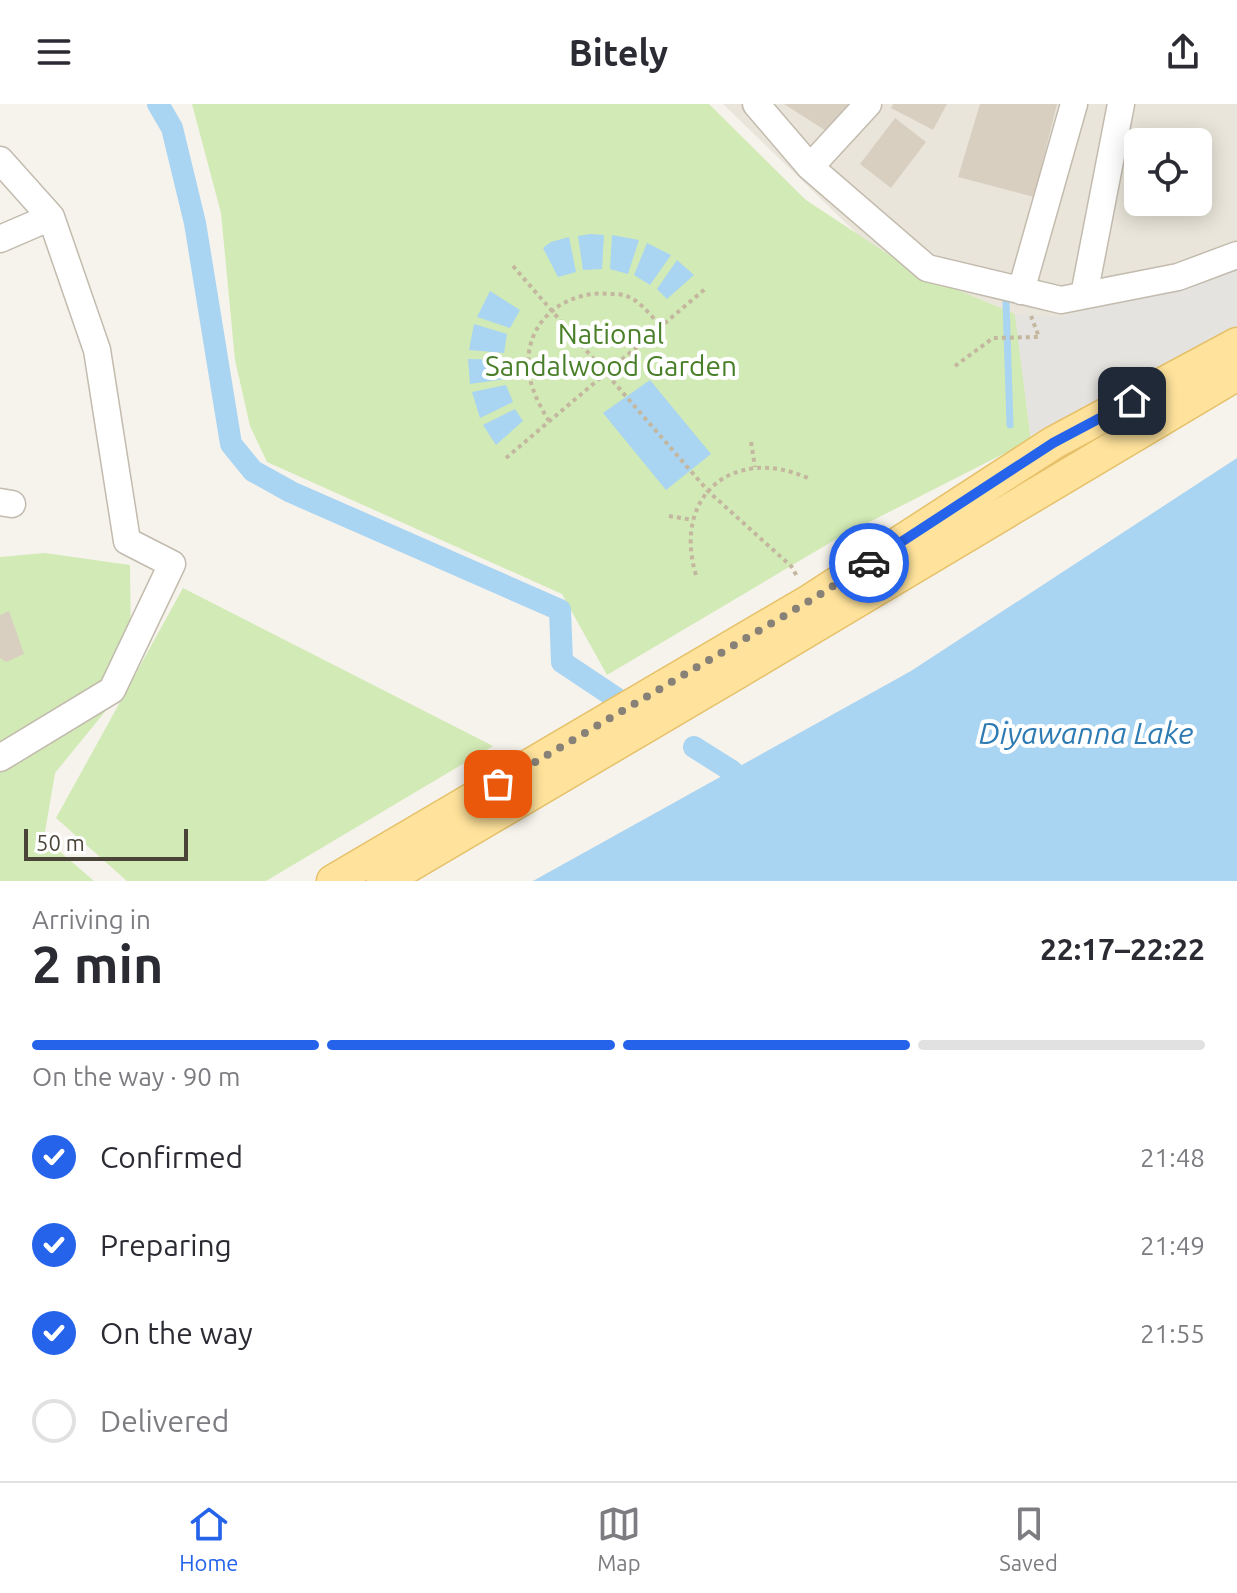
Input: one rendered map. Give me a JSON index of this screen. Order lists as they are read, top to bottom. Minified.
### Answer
{"water":["Diyawanna Lake"],"parks":["National Sandalwood Garden"],"scale_bar":"50 m","page":{"header":"Bitely","scale":"50 m","heading":["2 min","Arriving in","22:17–22:22"],"bar":"On the way · 90 m","list":[["Confirmed","21:48"],["Preparing","21:49"],["On the way","21:55"],"Delivered"],"tabs":["Home","Map","Saved"]}}
